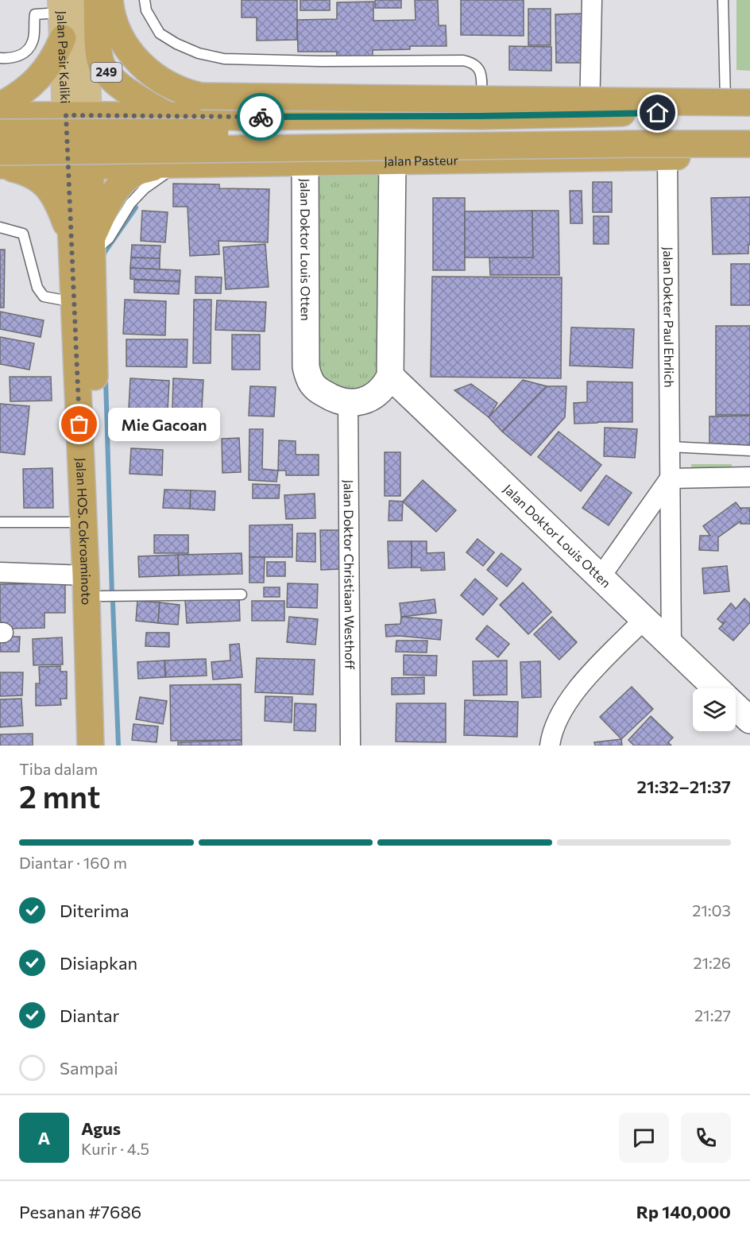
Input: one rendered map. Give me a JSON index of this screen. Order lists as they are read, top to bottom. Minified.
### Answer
{"streets":{"highway":["249","Jalan Pasteur","Jalan HOS. Cokroaminoto"],"main road":["Jalan Pasir Kaliki","Jalan Doktor Louis Otten"],"street":["Jalan Dokter Paul Ehrlich","Jalan Doktor Christiaan Westhoff"]},"crossings":[["Jalan Pasir Kaliki","Jalan HOS. Cokroaminoto"],["Jalan Pasteur","Jalan Doktor Louis Otten"],["Jalan Pasteur","Jalan Dokter Paul Ehrlich"],["Jalan Pasteur","Jalan HOS. Cokroaminoto"],["Jalan Doktor Louis Otten","Jalan Dokter Paul Ehrlich"],["Jalan Doktor Louis Otten","Jalan Doktor Christiaan Westhoff"]],"places":["Mie Gacoan"],"page":{"bubble":"Mie Gacoan","heading":["2 mnt","Tiba dalam","21:32–21:37"],"panel":["Agus","Kurir · 4.5","Pesanan #7686","Rp 140,000"],"bar":"Diantar · 160 m","list":[["Diterima","21:03"],["Disiapkan","21:26"],["Diantar","21:27"],"Sampai"],"round":"A"}}
